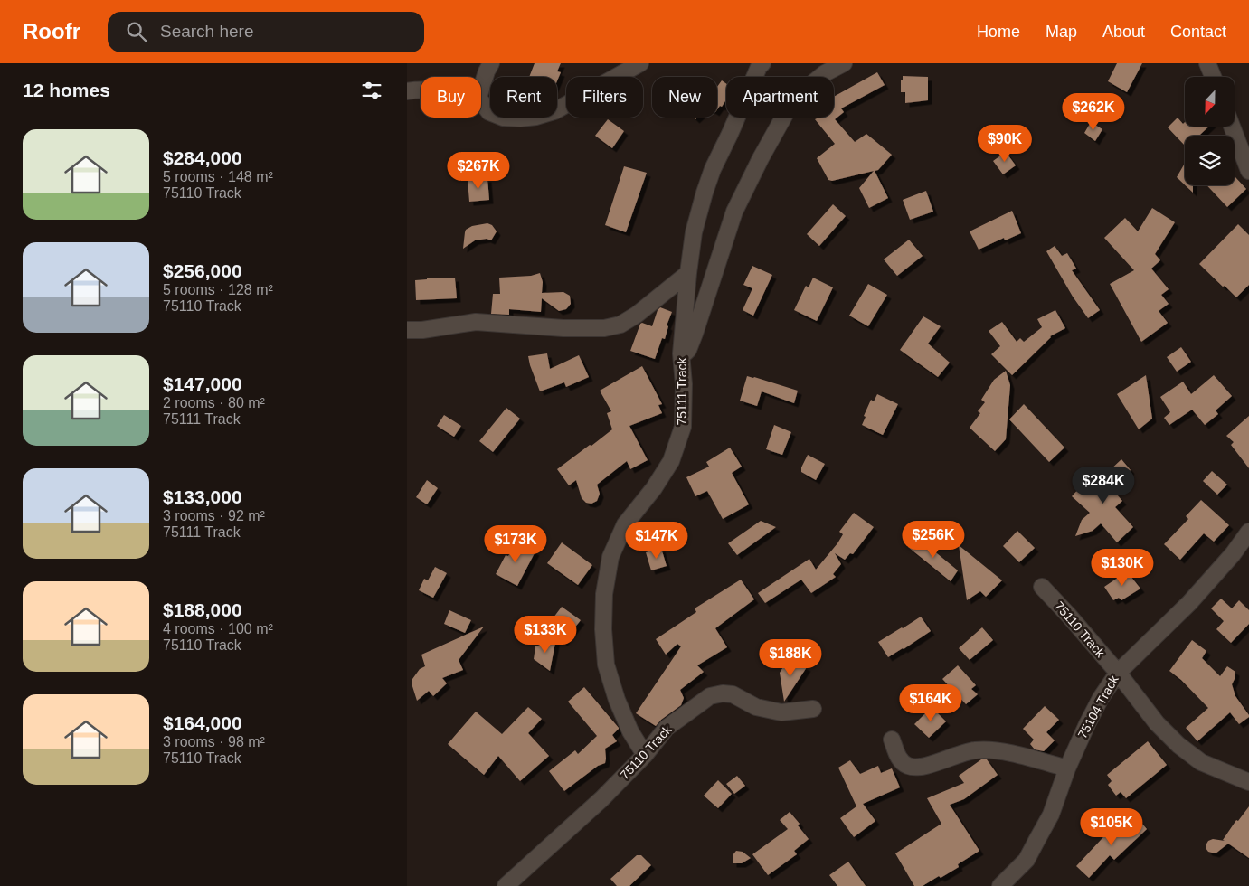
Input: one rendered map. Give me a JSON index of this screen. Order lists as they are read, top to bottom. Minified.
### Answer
{"streets":{"street":["75111 Track","75110 Track","75104 Track"]},"crossings":[["75111 Track","75110 Track"],["75110 Track","75104 Track"]],"north":"bottom","page":{"header":"Roofr","search":"Search here","nav":["Home","Map","About","Contact"],"heading":"12 homes","chip":["Buy","Rent","Filters","New","Apartment"],"price":["$262K","$90K","$267K","$284K","$256K","$147K","$173K","$130K","$133K","$188K","$164K","$105K"],"list":[{"name":"$284,000","note":"5 rooms · 148 m² · 75110 Track"},{"name":"$256,000","note":"5 rooms · 128 m² · 75110 Track"},{"name":"$147,000","note":"2 rooms · 80 m² · 75111 Track"},{"name":"$133,000","note":"3 rooms · 92 m² · 75111 Track"},{"name":"$188,000","note":"4 rooms · 100 m² · 75110 Track"},{"name":"$164,000","note":"3 rooms · 98 m² · 75110 Track"}]}}
